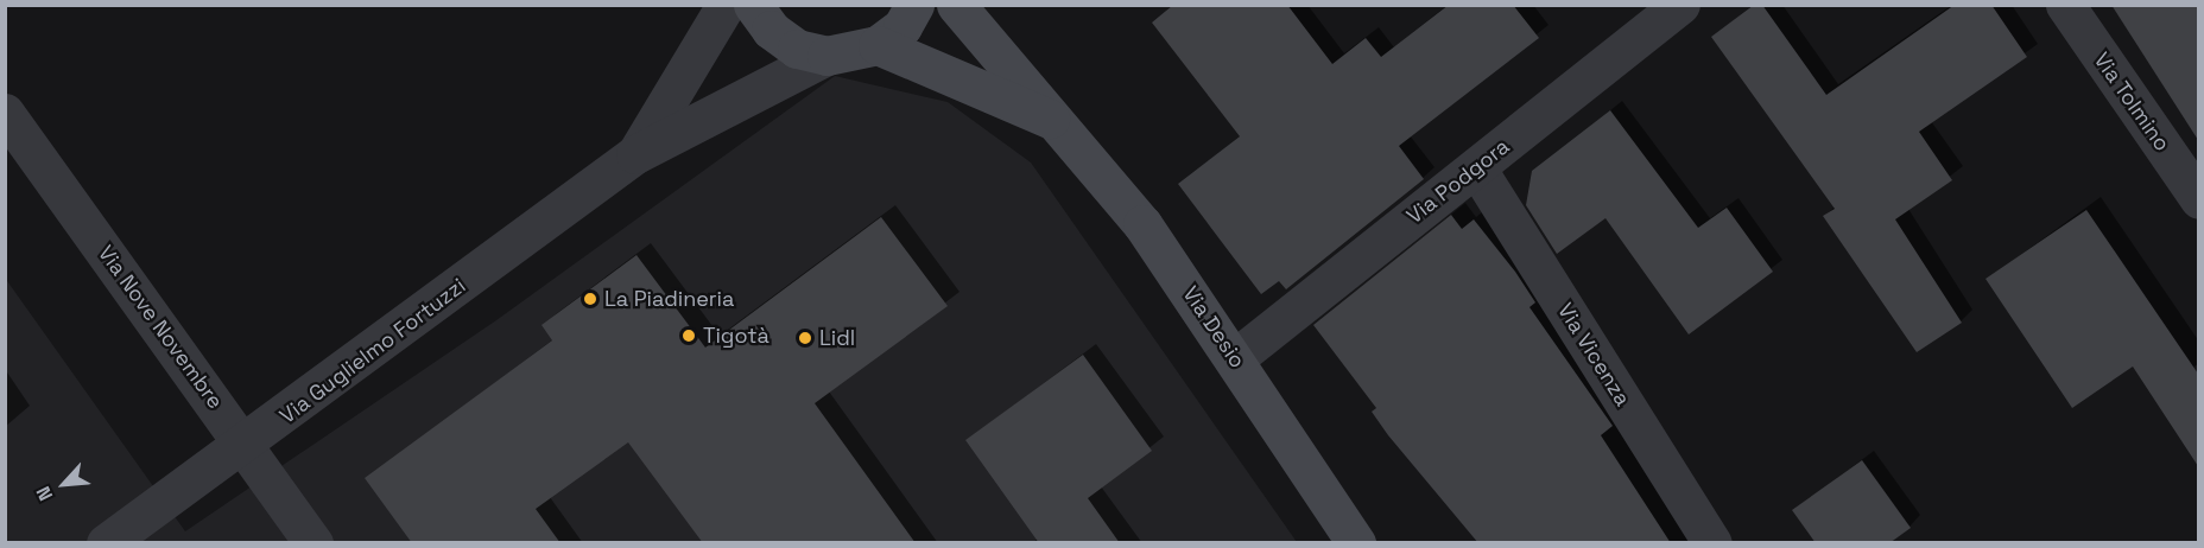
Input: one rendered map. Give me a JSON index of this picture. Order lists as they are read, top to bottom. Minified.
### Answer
{"streets":{"street":["Via Tolmino","Via Podgora","Via Nove Novembre","Via Desio","Via Guglielmo Fortuzzi","Via Vicenza"]},"crossings":[["Via Podgora","Via Desio"],["Via Podgora","Via Vicenza"],["Via Nove Novembre","Via Guglielmo Fortuzzi"]],"places":["La Piadineria","Tigotà","Lidl"],"north":"bottom left"}
